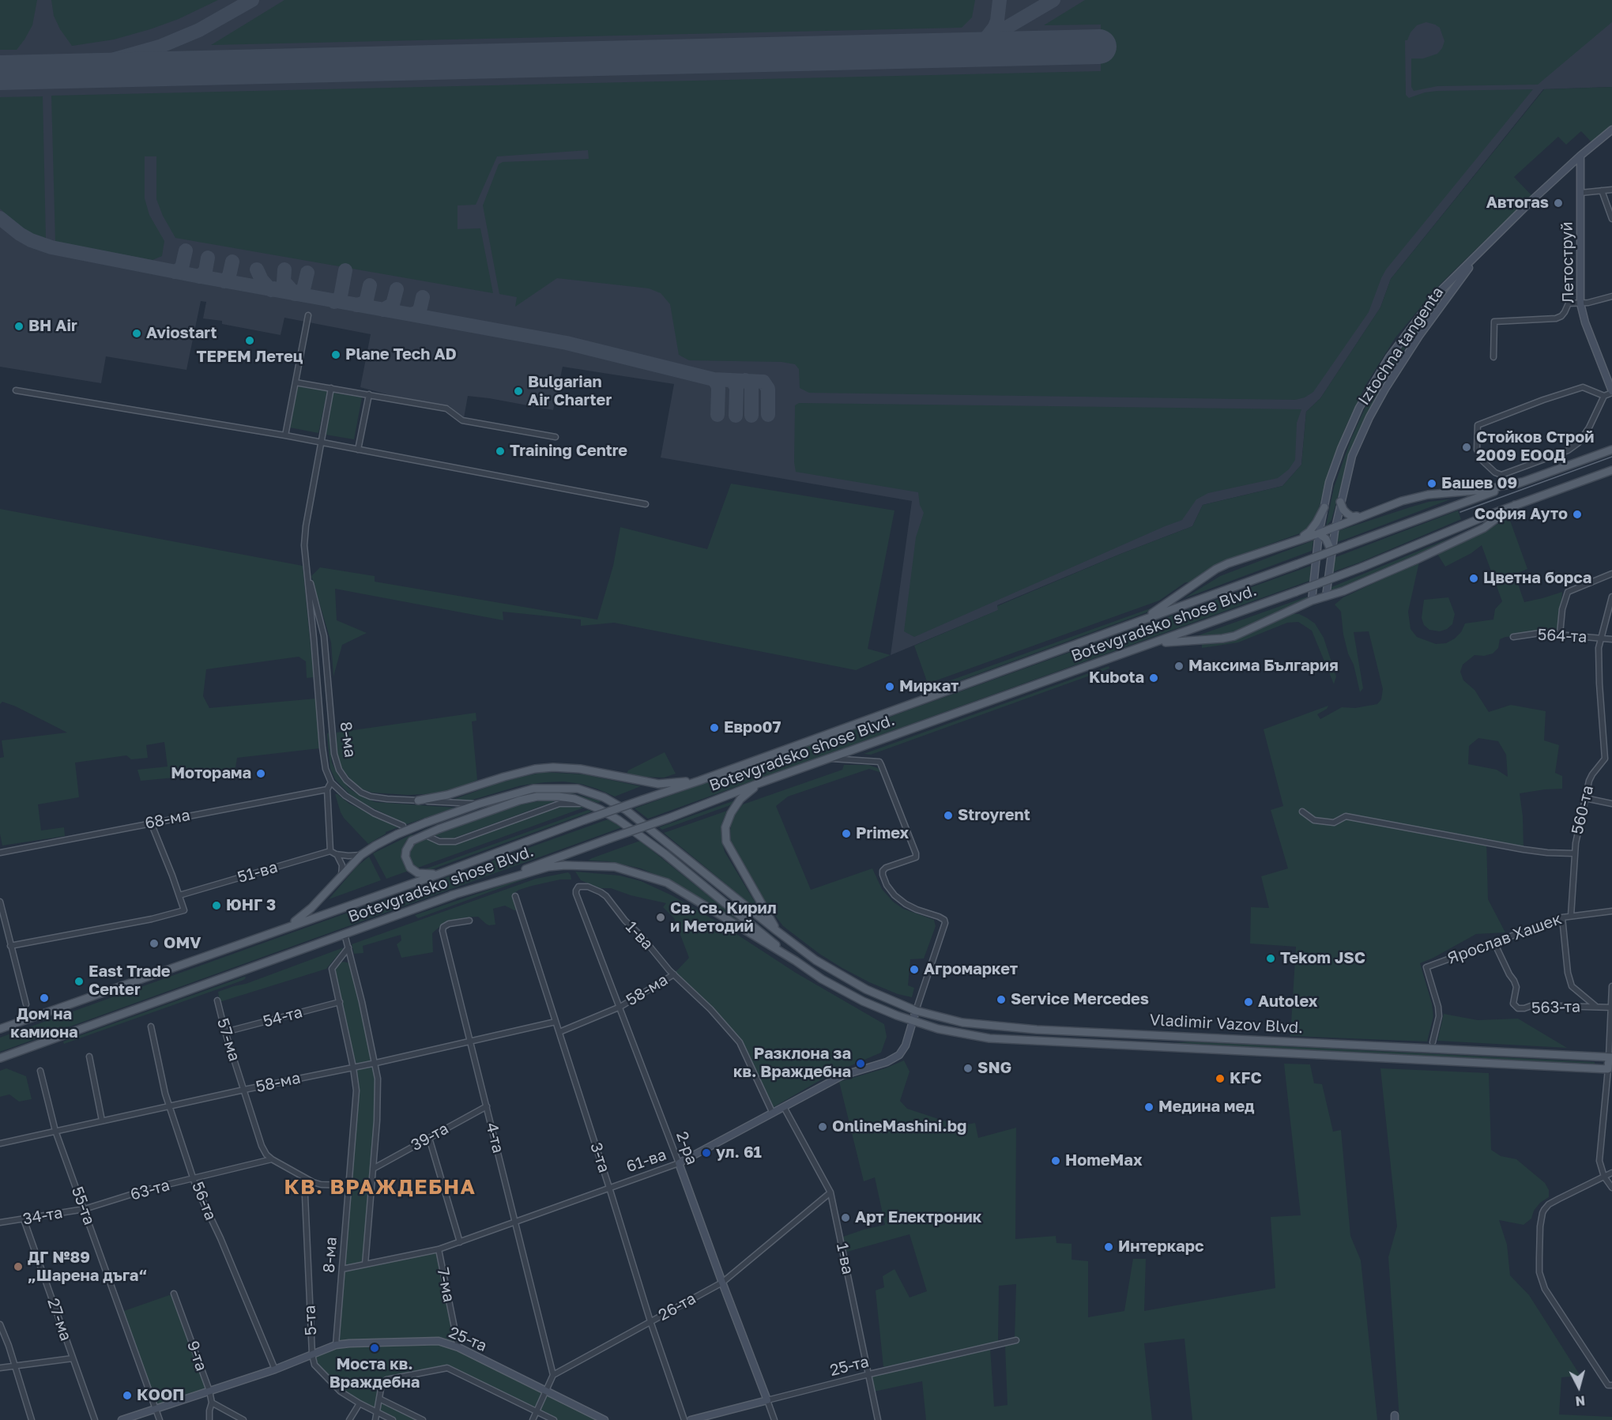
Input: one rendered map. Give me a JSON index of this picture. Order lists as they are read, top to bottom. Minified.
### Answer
{"streets":{"main road":["Botevgradsko shose Blvd.","Vladimir Vazov Blvd."],"street":["Летоструй","Iztochna tangenta","564-та","8-ма","560-та","68-ма","51-ва","1-ва","Ярослав Хашек","58-ма","563-та","54-та","57-ма","39-та","4-та","2-ра","3-та","61-ва","63-та","56-та","55-та","34-та","7-ма","26-та","27-ма","5-та","25-та","9-та"]},"crossings":[["Летоструй","Iztochna tangenta"],["Botevgradsko shose Blvd.","Vladimir Vazov Blvd."],["564-та","560-та"],["8-ма","58-ма"],["8-ма","54-та"],["8-ма","Vladimir Vazov Blvd."],["8-ма","61-ва"],["8-ма","25-та"],["560-та","Ярослав Хашек"],["51-ва","Vladimir Vazov Blvd."],["1-ва","58-ма"],["1-ва","2-ра"],["1-ва","61-ва"],["1-ва","26-та"],["1-ва","25-та"],["Ярослав Хашек","563-та"],["58-ма","57-ма"],["58-ма","4-та"],["58-ма","2-ра"],["58-ма","3-та"],["58-ма","56-та"],["58-ма","55-та"],["54-та","57-ма"],["Vladimir Vazov Blvd.","61-ва"],["57-ма","63-та"],["39-та","4-та"],["4-та","61-ва"],["4-та","26-та"],["2-ра","61-ва"],["2-ра","26-та"],["2-ра","25-та"],["3-та","61-ва"],["3-та","26-та"],["61-ва","7-ма"],["63-та","56-та"],["63-та","55-та"],["63-та","34-та"],["55-та","34-та"],["34-та","27-ма"],["7-ма","25-та"]],"districts":["КВ. ВРАЖДЕБНА"],"places":["Автогаѕ","BH Air","Aviostart","ТЕРЕМ Летец","Plane Tech AD","Bulgarian Air Charter","Стойков Строй 2009 ЕООД","Training Centre","Башев 09","София Ауто","Цветна борса","Максима България","Kubota","Миркат","Евро07","Моторама","Stroyrent","Primex","ЮНГ 3","Св. св. Кирил и Методий","OMV","Tekom JSC","Агромаркет","East Trade Center","Дом на камиона","Service Mercedes","Autolex","Разклона за кв. Враждебна","SNG","KFC","Медина мед","ОnlineMashini.bg","ул. 61","HomeMax","Арт Електроник","Интеркарс","ДГ №89 „Шарена дъга“","Моста кв. Враждебна","КООП"],"north":"bottom"}
